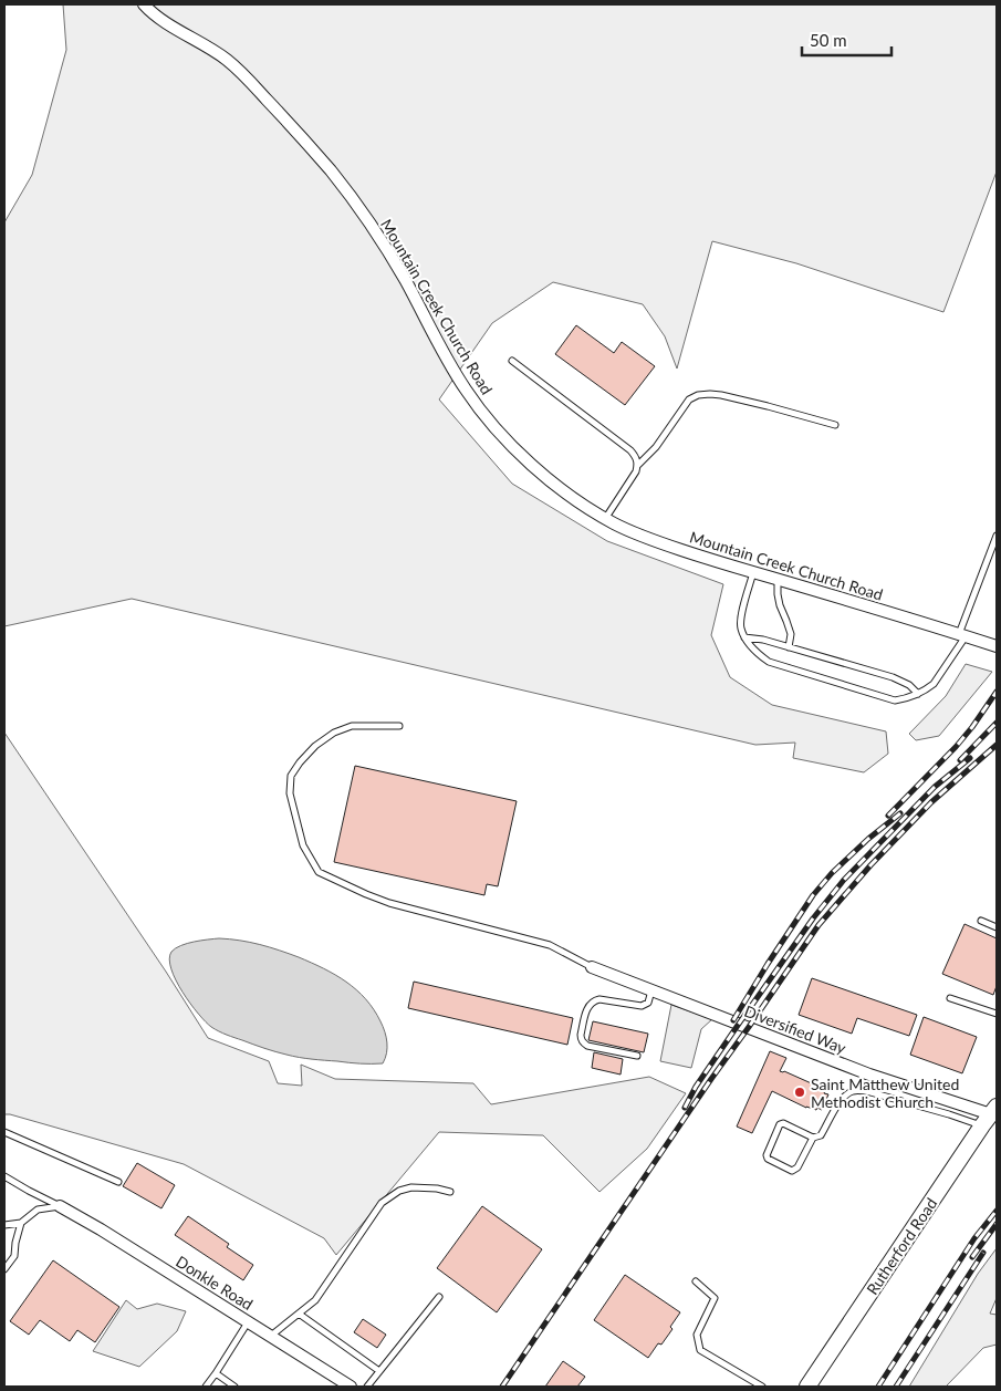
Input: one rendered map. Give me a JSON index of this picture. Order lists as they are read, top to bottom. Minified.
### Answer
{"streets":{"street":["Mountain Creek Church Road","Diversified Way","Rutherford Road","Donkle Road"]},"crossings":[["Diversified Way","Rutherford Road"]],"places":["Saint Matthew United Methodist Church"],"scale_bar":"50 m"}
